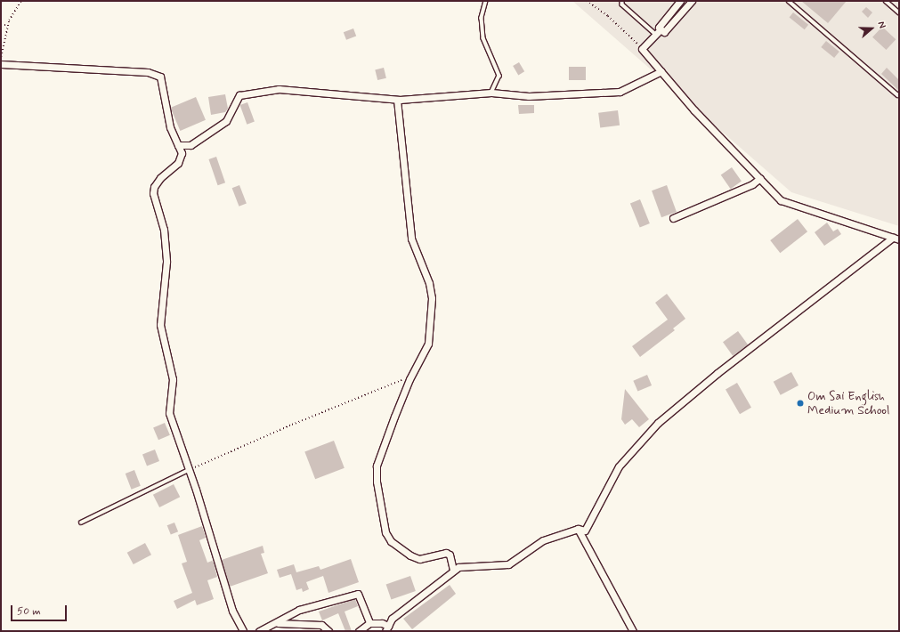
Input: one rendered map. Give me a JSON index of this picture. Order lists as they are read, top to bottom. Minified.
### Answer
{"places":["Om Sai English Medium School"],"scale_bar":"50 m","north":"right"}
